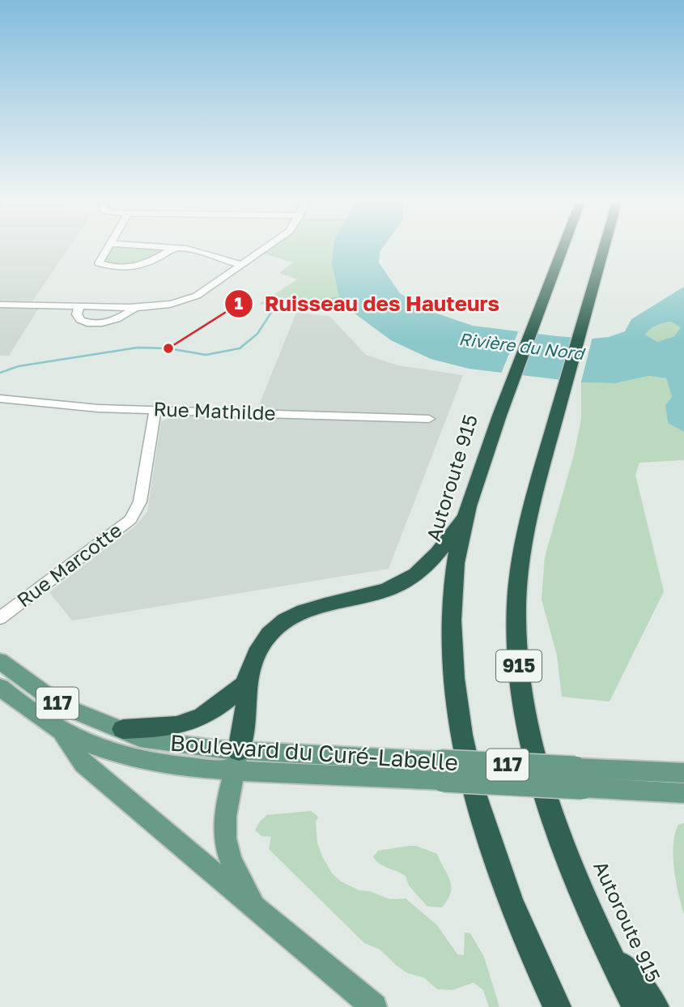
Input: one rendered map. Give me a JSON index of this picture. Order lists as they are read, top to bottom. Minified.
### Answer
{"streets":{"highway":["Autoroute 915","915"],"main road":["117","Boulevard du Curé-Labelle"],"street":["Rue Mathilde","Rue Marcotte"]},"crossings":[["Rue Mathilde","Rue Marcotte"]],"water":["Rivière du Nord"],"places":["Ruisseau des Hauteurs"]}
